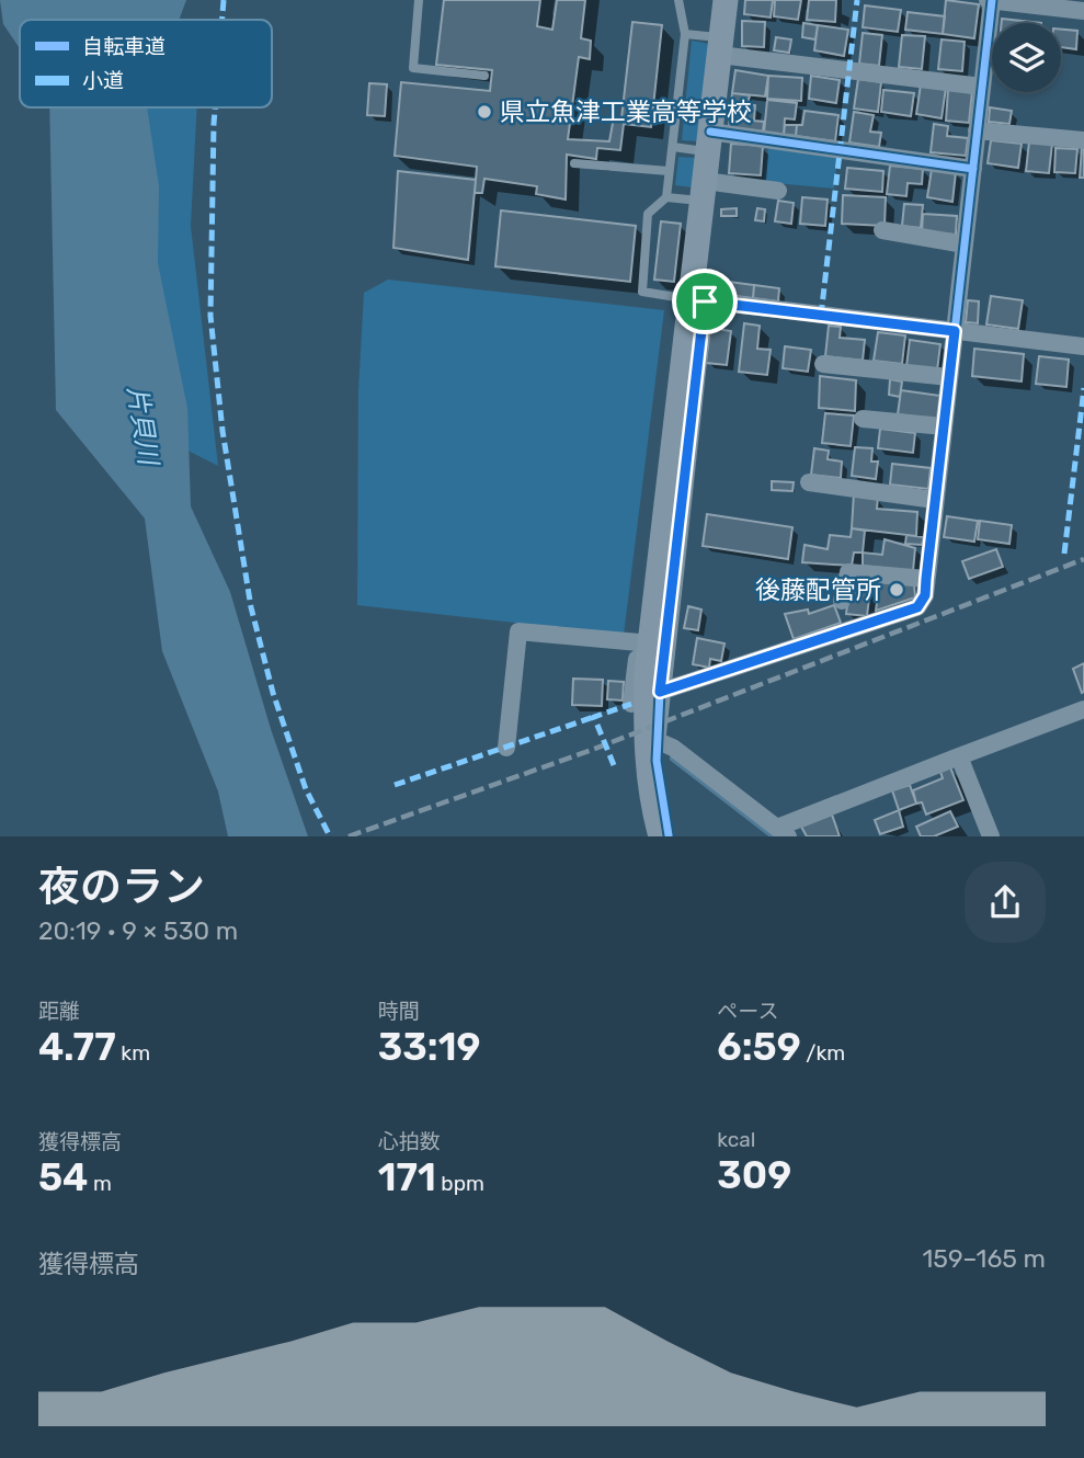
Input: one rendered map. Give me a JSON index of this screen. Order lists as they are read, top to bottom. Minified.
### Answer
{"water":["片貝川"],"places":["県立魚津工業高等学校","後藤配管所"],"legend":["自転車道","小道"],"page":{"heading":["夜のラン","20:19 · 9 × 530 m"],"stats":[["距離","4.77 km"],["時間","33:19"],["ペース","6:59 /km"],["獲得標高","54 m"],["心拍数","171 bpm"],["kcal","309"]],"chart":["獲得標高","159–165 m"]}}
